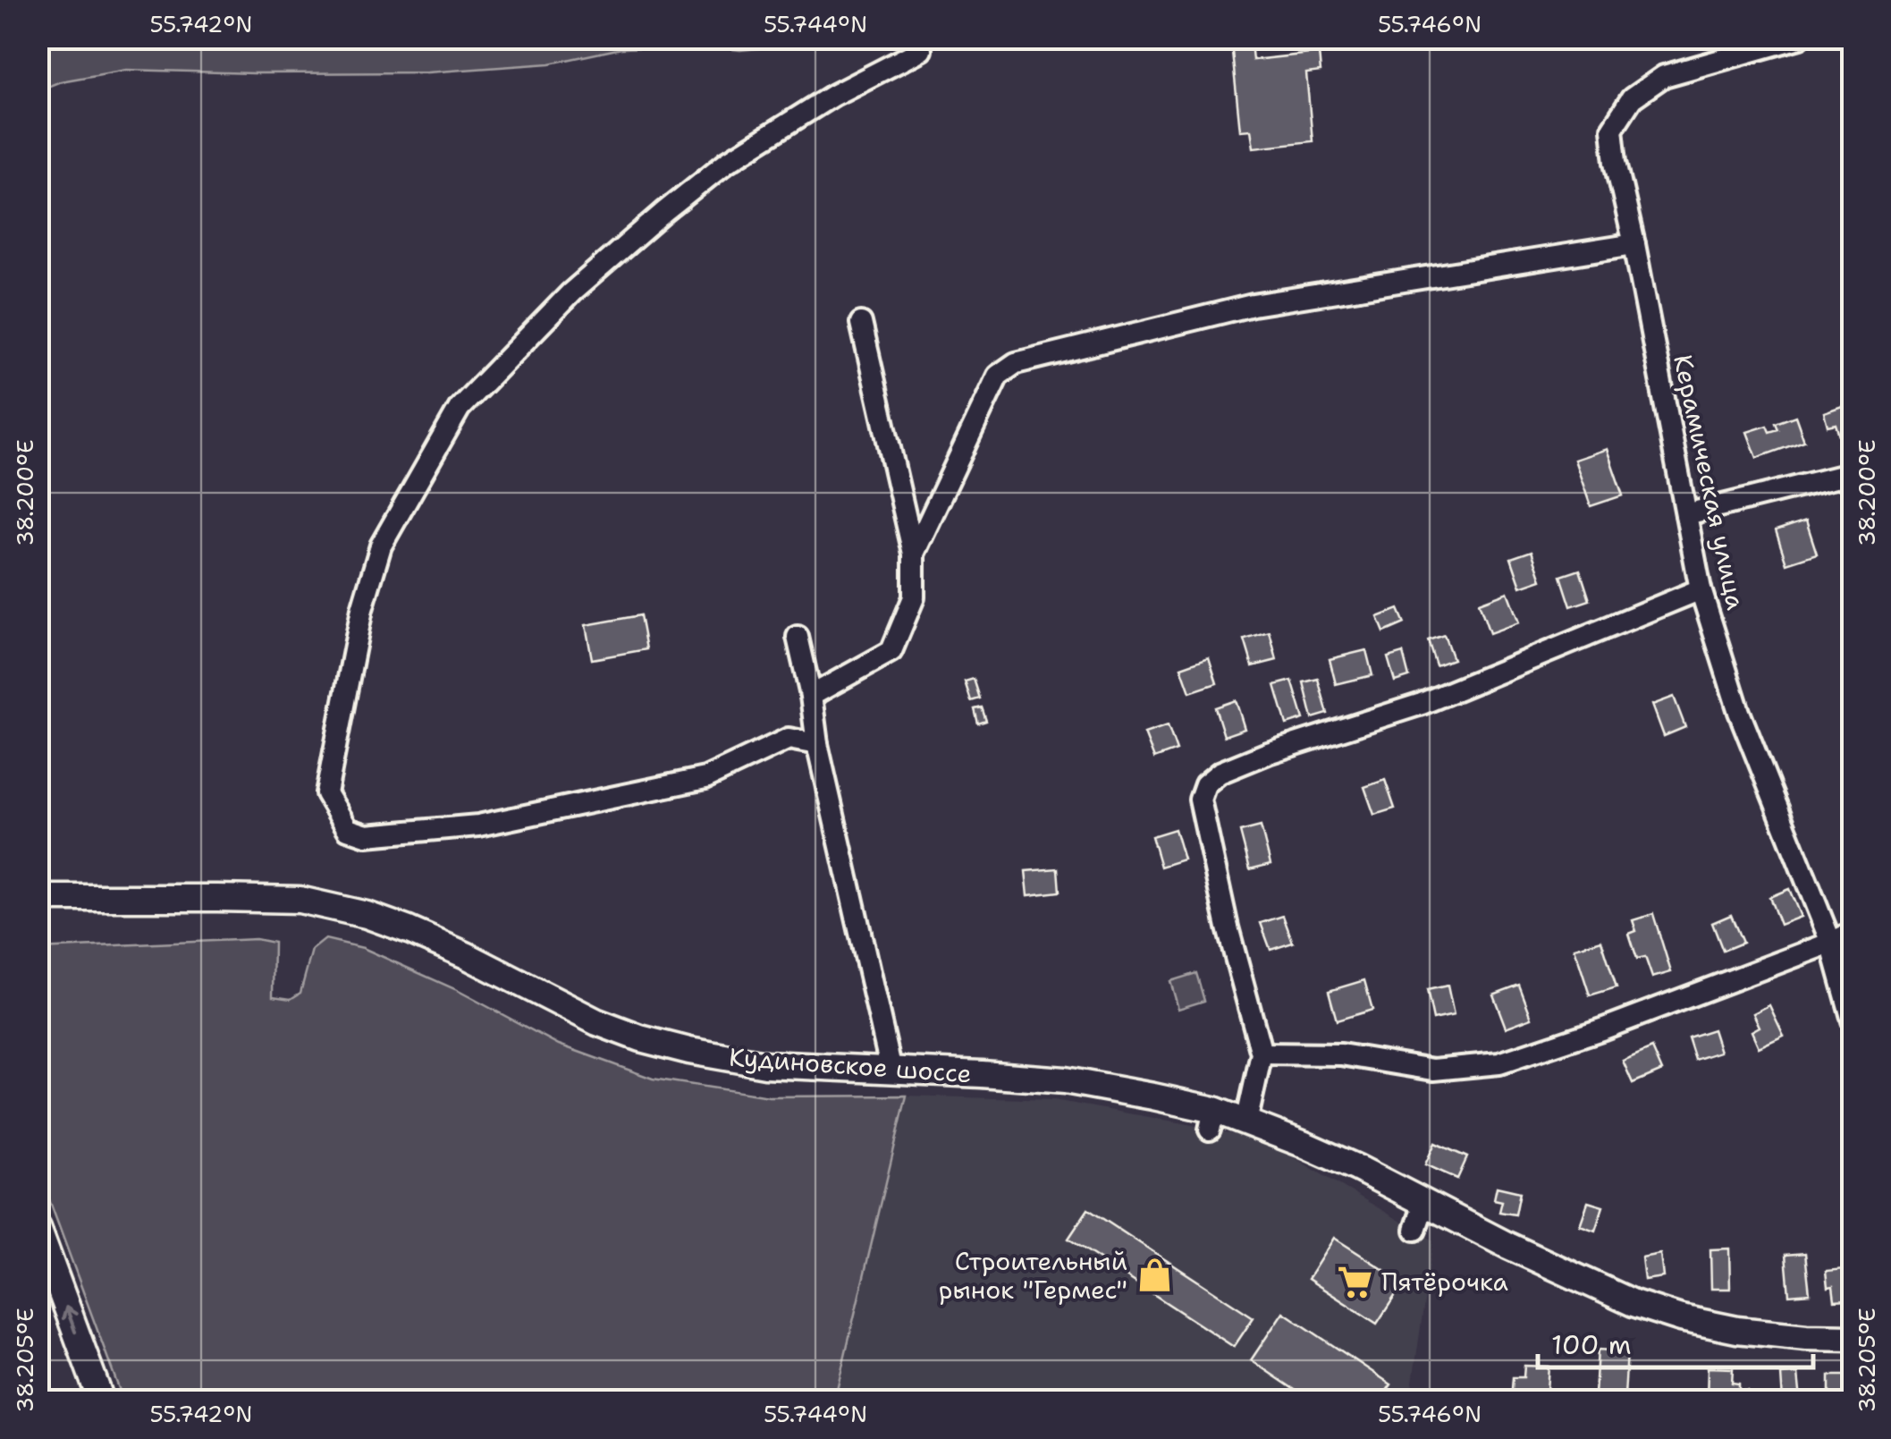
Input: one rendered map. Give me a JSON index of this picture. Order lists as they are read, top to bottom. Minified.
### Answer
{"streets":{"main road":["Кудиновское шоссе"],"street":["Керамическая улица"]},"places":{"shop":["Строительный рынок \"Гермес\""],"supermarket":["Пятёрочка"]},"scale_bar":"100 m","coordinates":["55.742°N","55.744°N","55.746°N","38.200°E","38.205°E"]}
